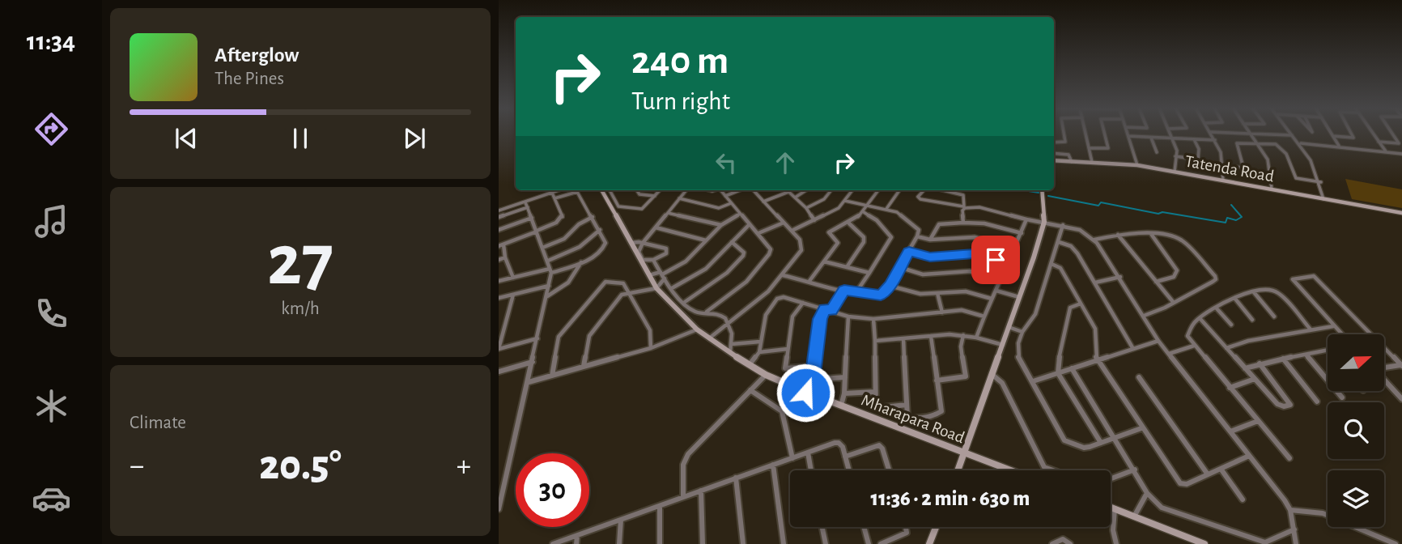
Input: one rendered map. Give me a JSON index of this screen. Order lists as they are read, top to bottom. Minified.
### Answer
{"streets":{"street":["Tatenda Road","Mharapara Road"]},"north":"right","page":{"tabs":"11:34","turn":["240 m","Turn right"],"song":["Afterglow","The Pines"],"tile":[["27","km/h"],"Climate"],"heat":["−","20.5°","+"],"limit":"30","trip":"11:36 · 2 min · 630 m"}}
